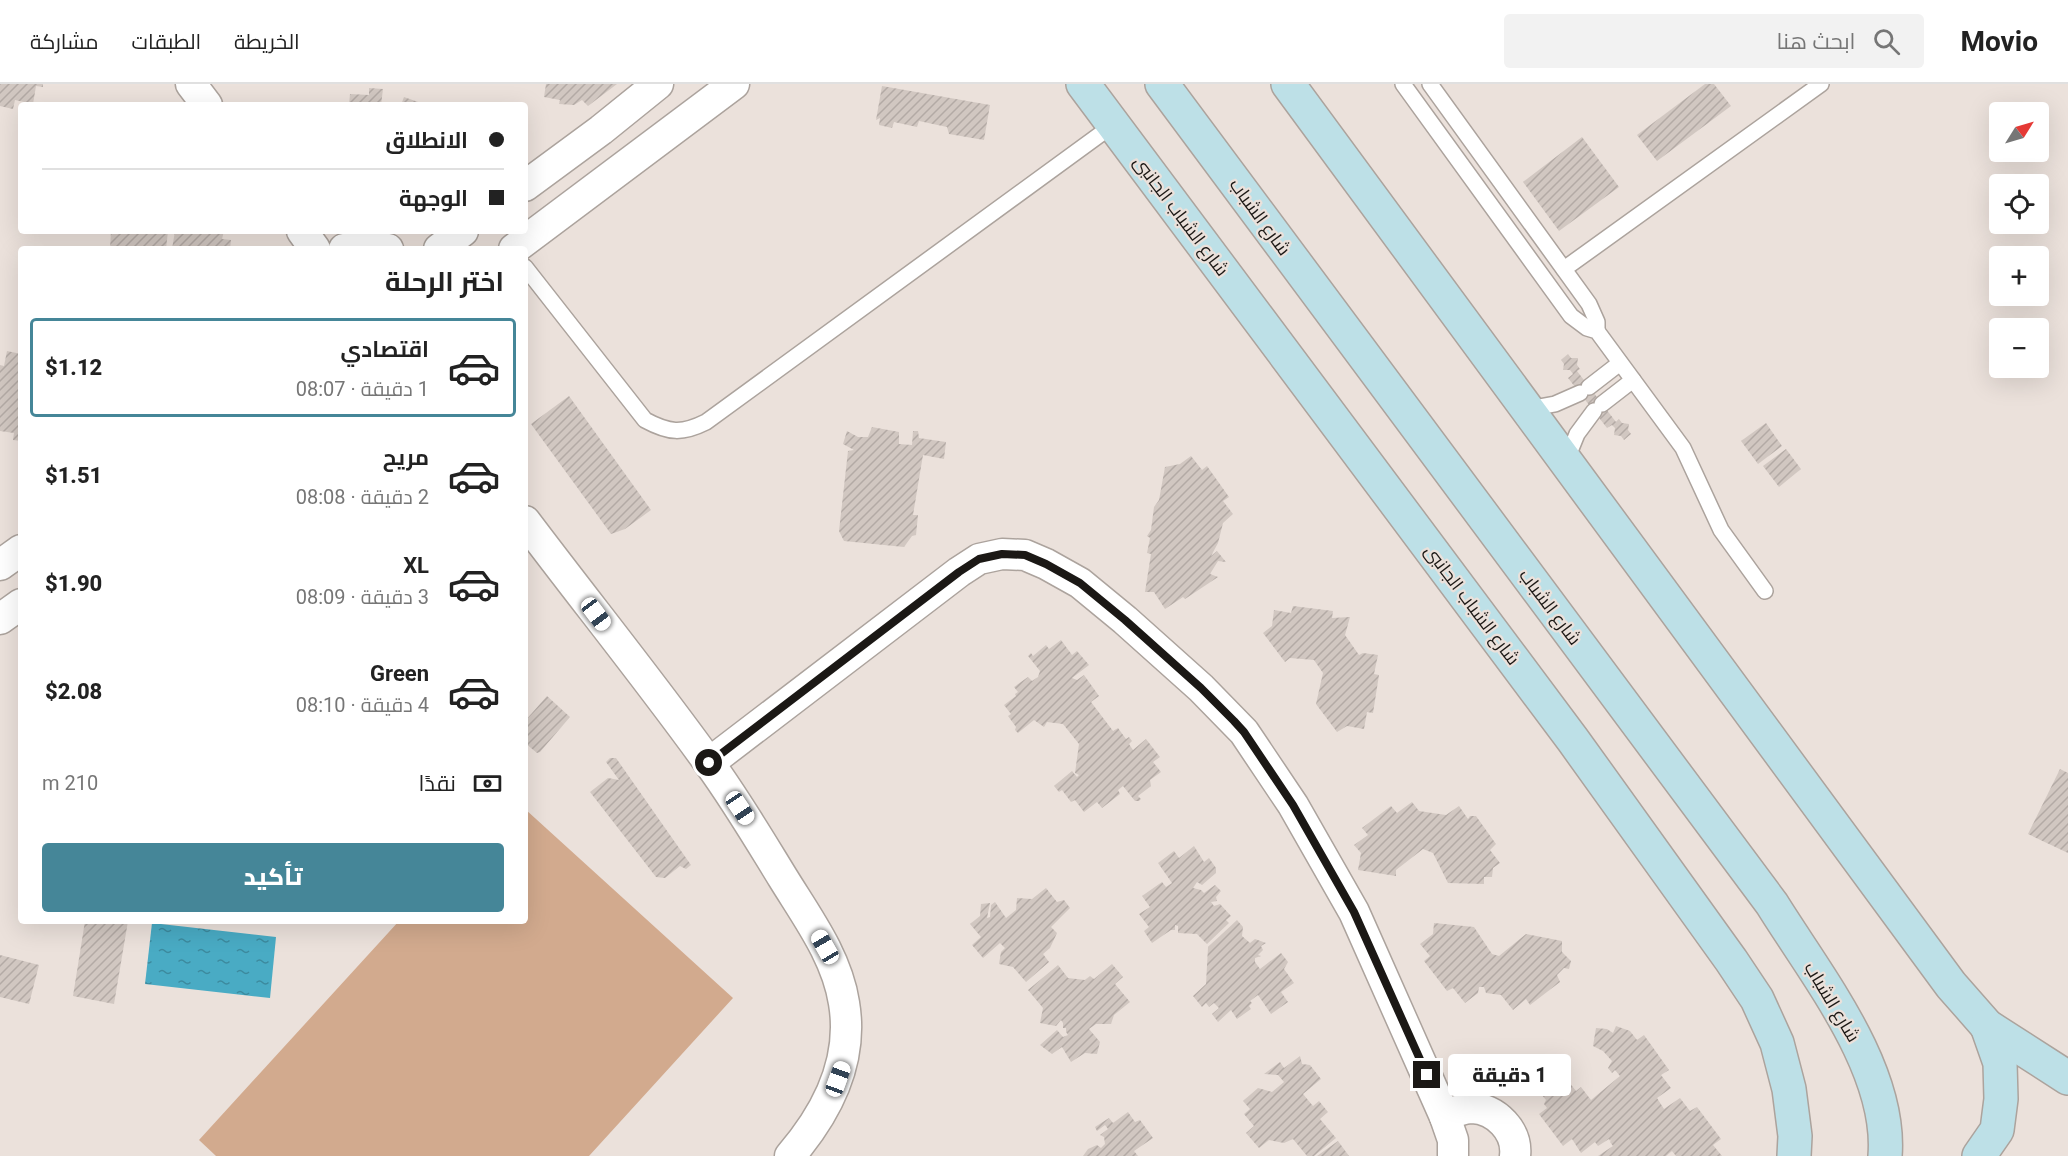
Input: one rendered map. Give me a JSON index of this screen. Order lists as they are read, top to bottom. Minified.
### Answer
{"streets":{"main road":["شارع الشباب الجانبى","شارع الشباب"]},"north":"top right","page":{"header":"Movio","search":"ابحث هنا","nav":["الخريطة","الطبقات","مشاركة"],"map_buttons":["+","−"],"banner":["الانطلاق","الوجهة"],"heading":"اختر الرحلة","list":[{"name":"اقتصادي","note":"1 دقيقة · 08:07","value":"$1.12"},{"name":"مريح","note":"2 دقيقة · 08:08","value":"$1.51"},{"name":"XL","note":"3 دقيقة · 08:09","value":"$1.90"},{"name":"Green","note":"4 دقيقة · 08:10","value":"$2.08"}],"pay":["نقدًا","210 m"],"buttons":"تأكيد","bubble":"1 دقيقة"}}
